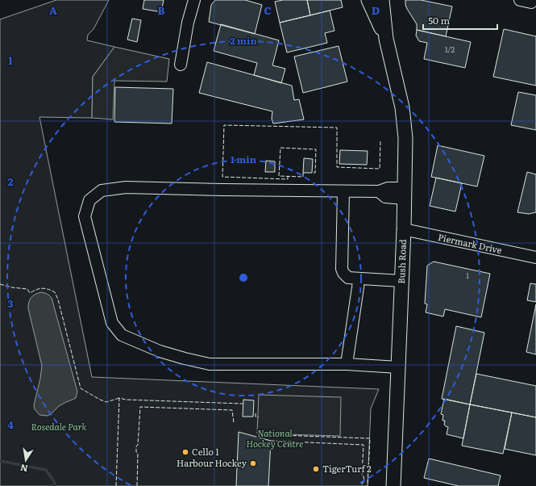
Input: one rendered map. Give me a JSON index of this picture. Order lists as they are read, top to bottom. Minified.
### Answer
{"streets":{"main road":["Bush Road"],"street":["Piermark Drive"]},"crossings":[["Piermark Drive","Bush Road"]],"parks":["Rosedale Park","National Hockey Centre"],"places":["Cello 1","Harbour Hockey","TigerTurf 2"],"house_numbers":["1/2","1"],"scale_bar":"50 m","north":"bottom","grid":{"columns":["A","B","C","D"],"rows":["1","2","3","4"]},"rings":["2 min","1 min"]}
